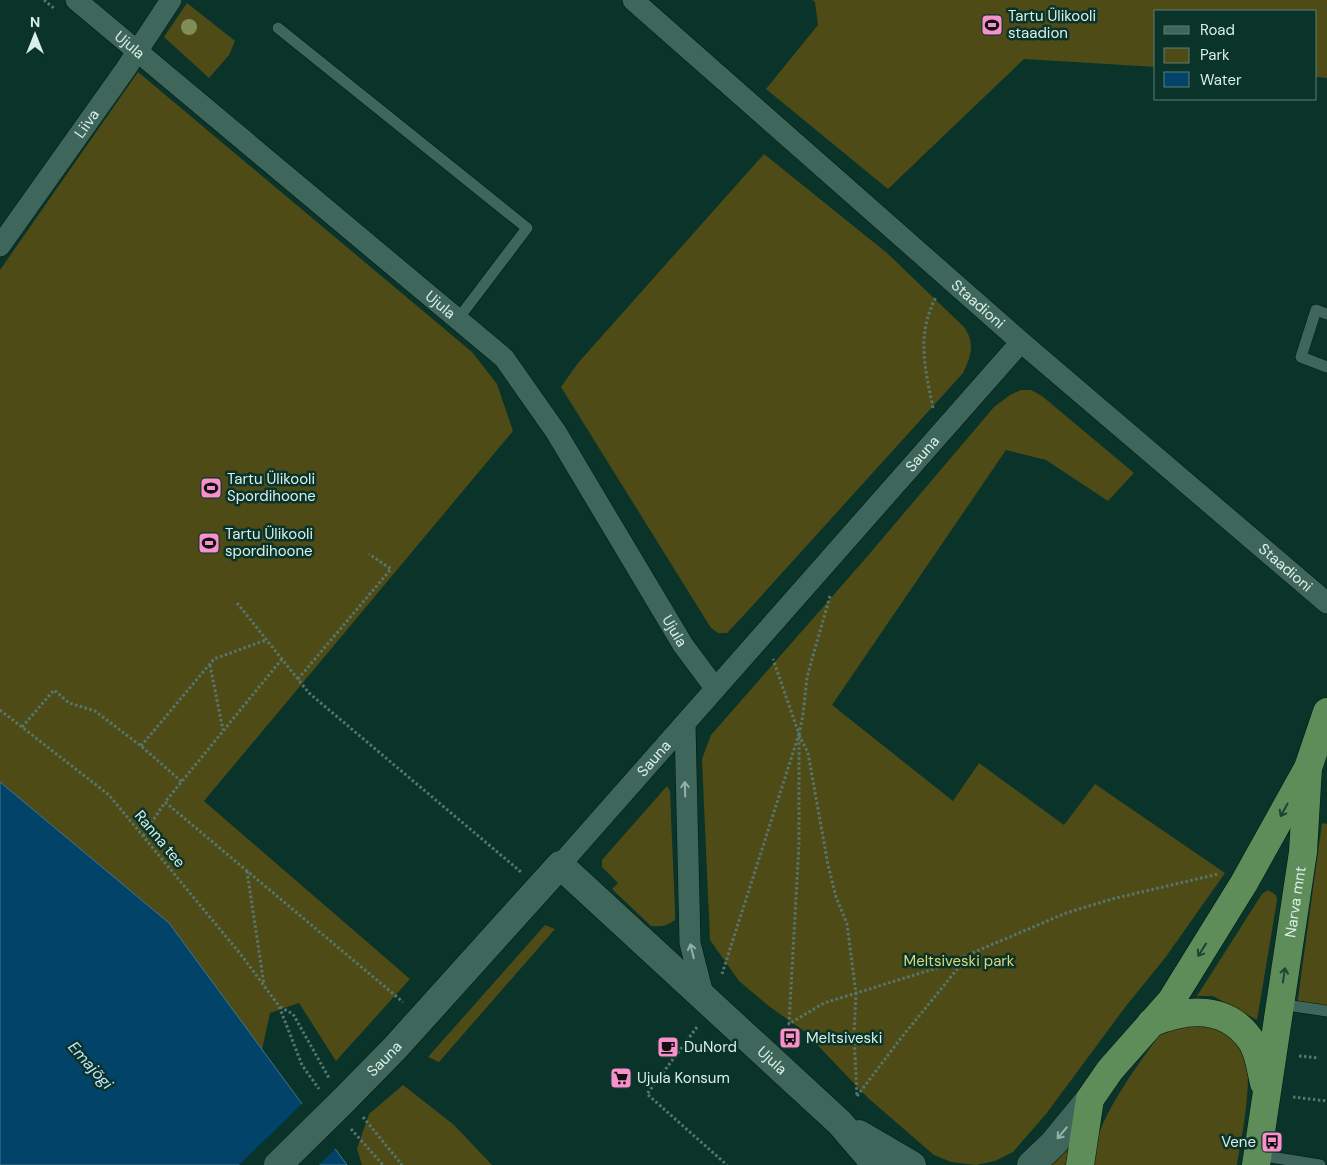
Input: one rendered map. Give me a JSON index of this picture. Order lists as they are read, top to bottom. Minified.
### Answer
{"streets":{"highway":["Narva mnt"],"street":["Ujula","Liiva","Staadioni","Sauna"],"path":["Ranna tee"]},"crossings":[["Ujula","Liiva"],["Ujula","Sauna"],["Staadioni","Sauna"],["Sauna","Ranna tee"]],"water":["Emajõgi"],"parks":["Meltsiveski park"],"places":{"sports":["Tartu Ülikooli staadion","Tartu Ülikooli Spordihoone","Tartu Ülikooli spordihoone"],"bus stop":["Meltsiveski","Vene"],"cafe":["DuNord"],"supermarket":["Ujula Konsum"]},"legend":["Road","Park","Water"],"north":"top"}
